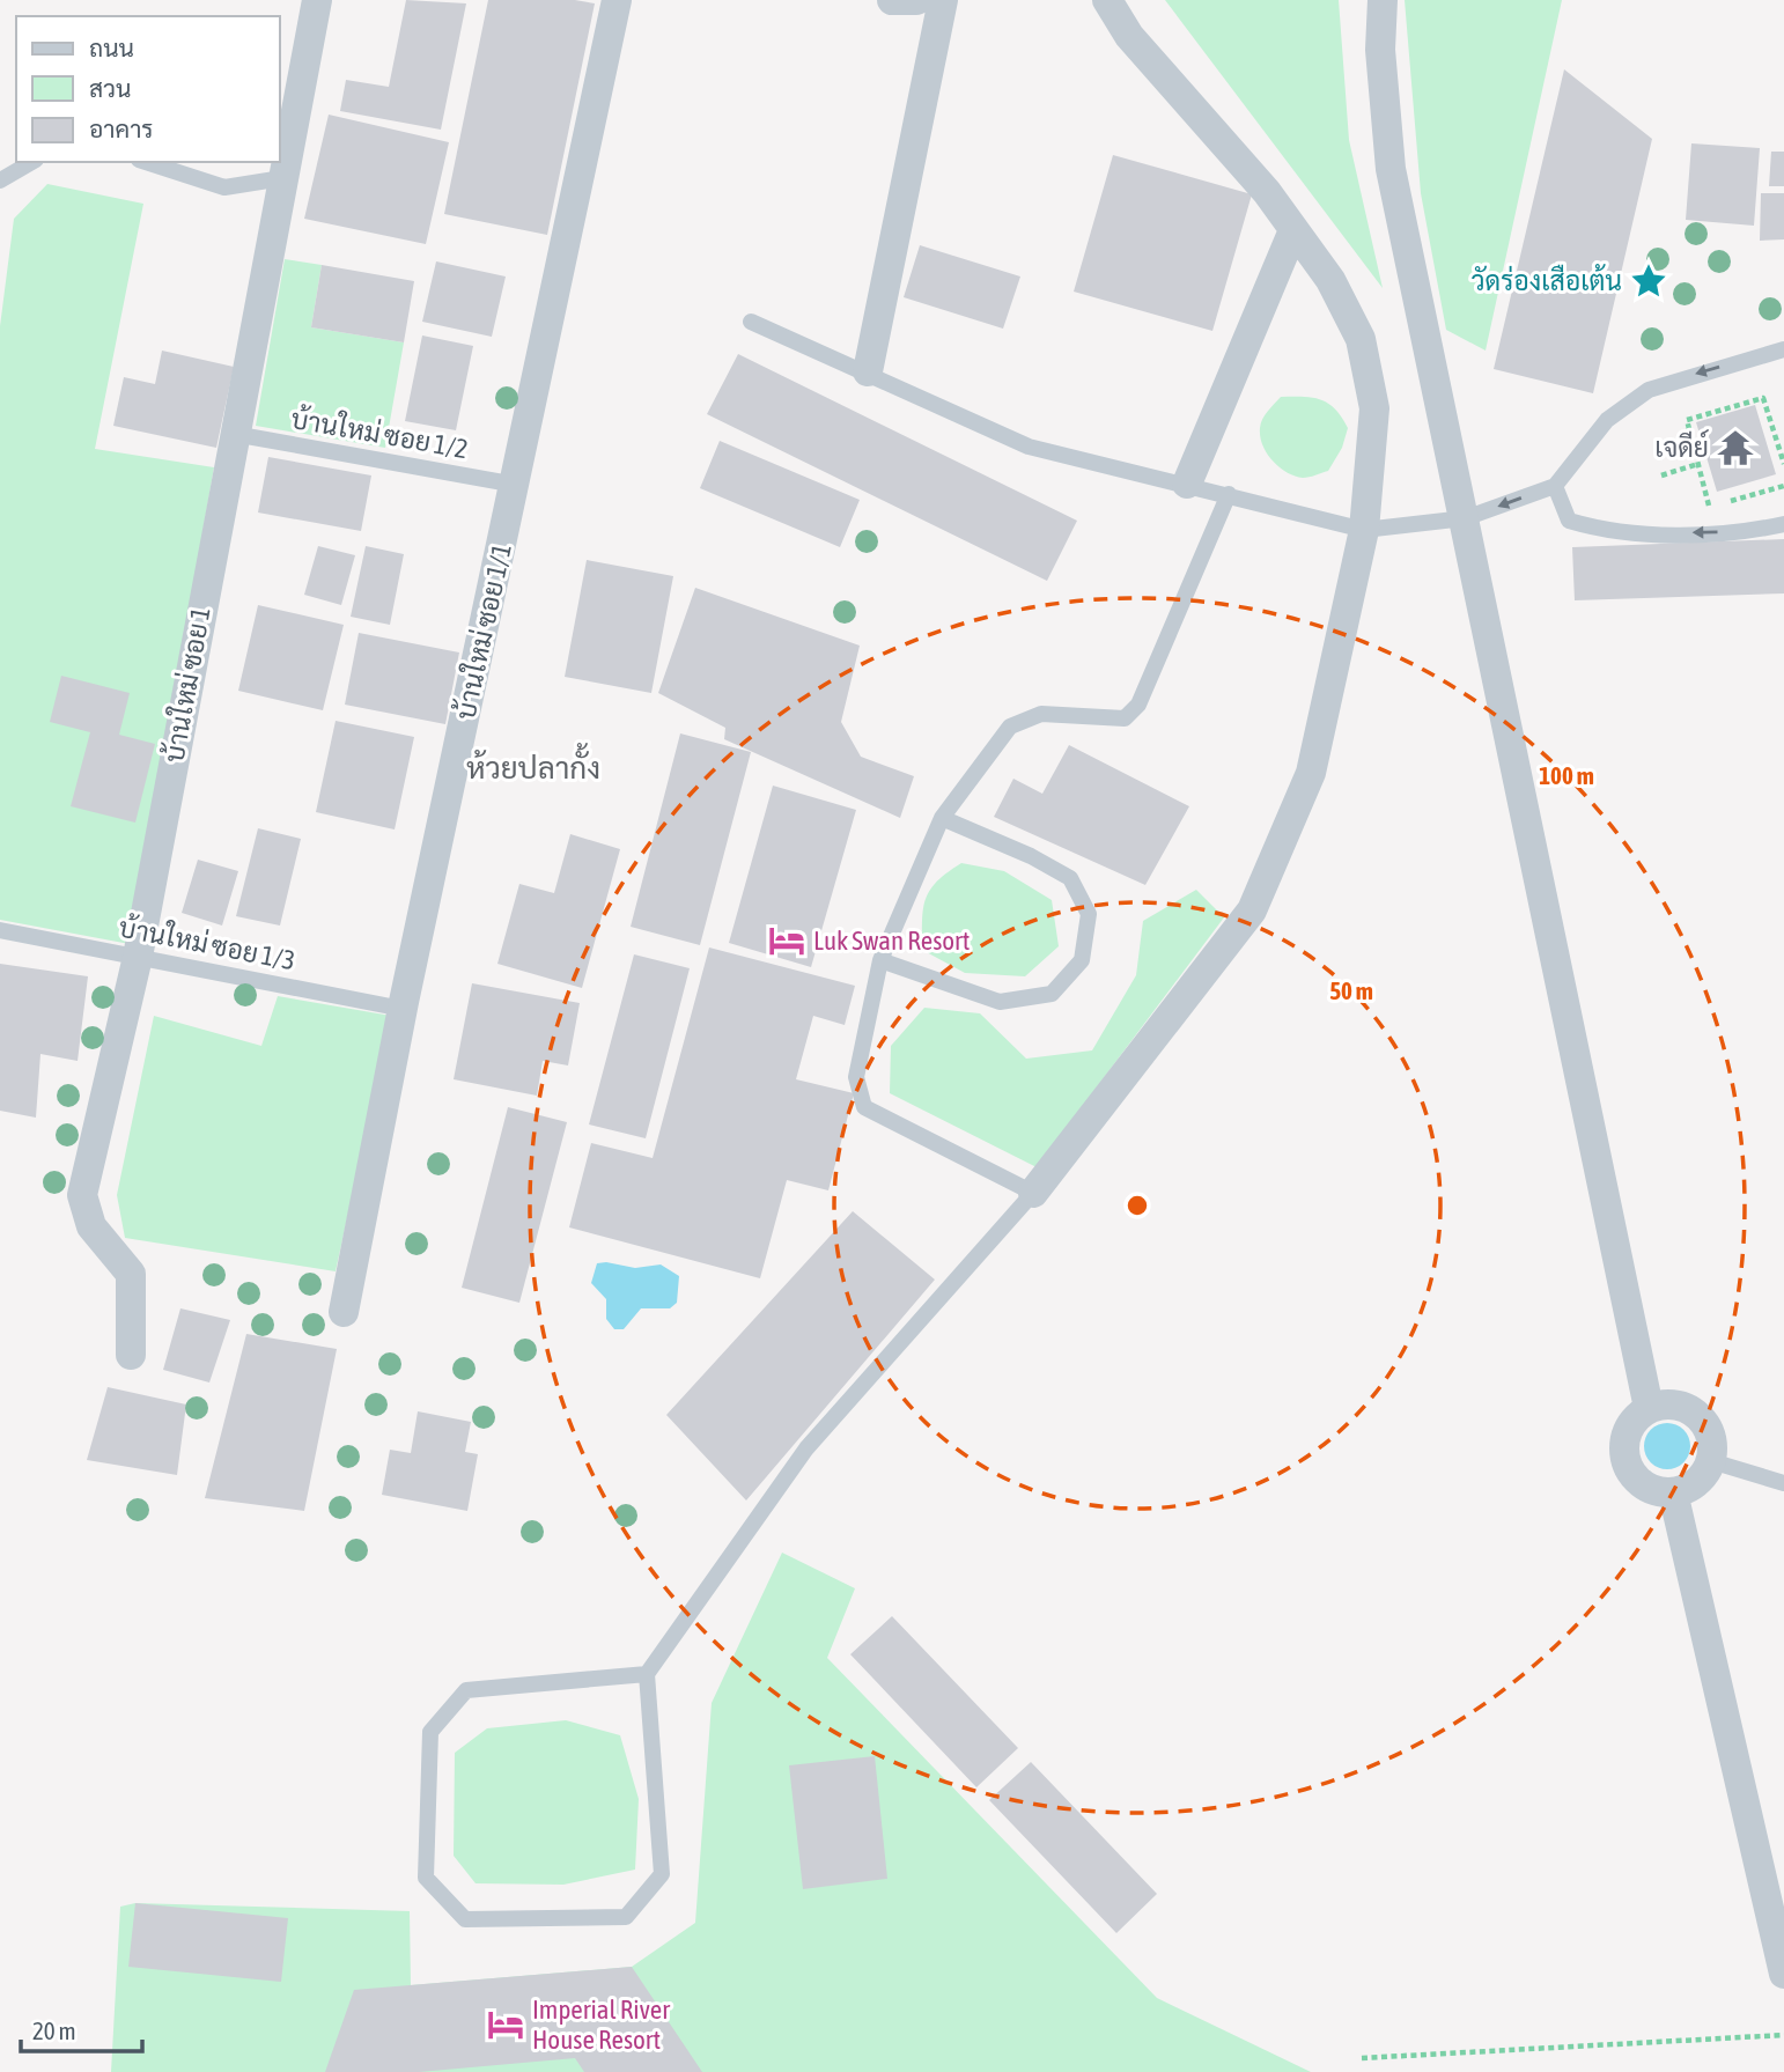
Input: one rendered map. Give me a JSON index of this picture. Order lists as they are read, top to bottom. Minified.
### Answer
{"streets":{"street":["บ้านใหม่ ซอย 1/1","บ้านใหม่ ซอย 1"],"lane":["บ้านใหม่ ซอย 1/2","บ้านใหม่ ซอย 1/3"]},"crossings":[["บ้านใหม่ ซอย 1/2","บ้านใหม่ ซอย 1/1"],["บ้านใหม่ ซอย 1/2","บ้านใหม่ ซอย 1"],["บ้านใหม่ ซอย 1/1","บ้านใหม่ ซอย 1/3"],["บ้านใหม่ ซอย 1","บ้านใหม่ ซอย 1/3"]],"districts":["ห้วยปลากั้ง"],"places":{"place":["วัดร่องเสือเต้น"],"temple":["เจดีย์"],"hotel":["Luk Swan Resort","Imperial River House Resort"]},"legend":["ถนน","สวน","อาคาร"],"scale_bar":"20 m","rings":["100 m","50 m"]}
